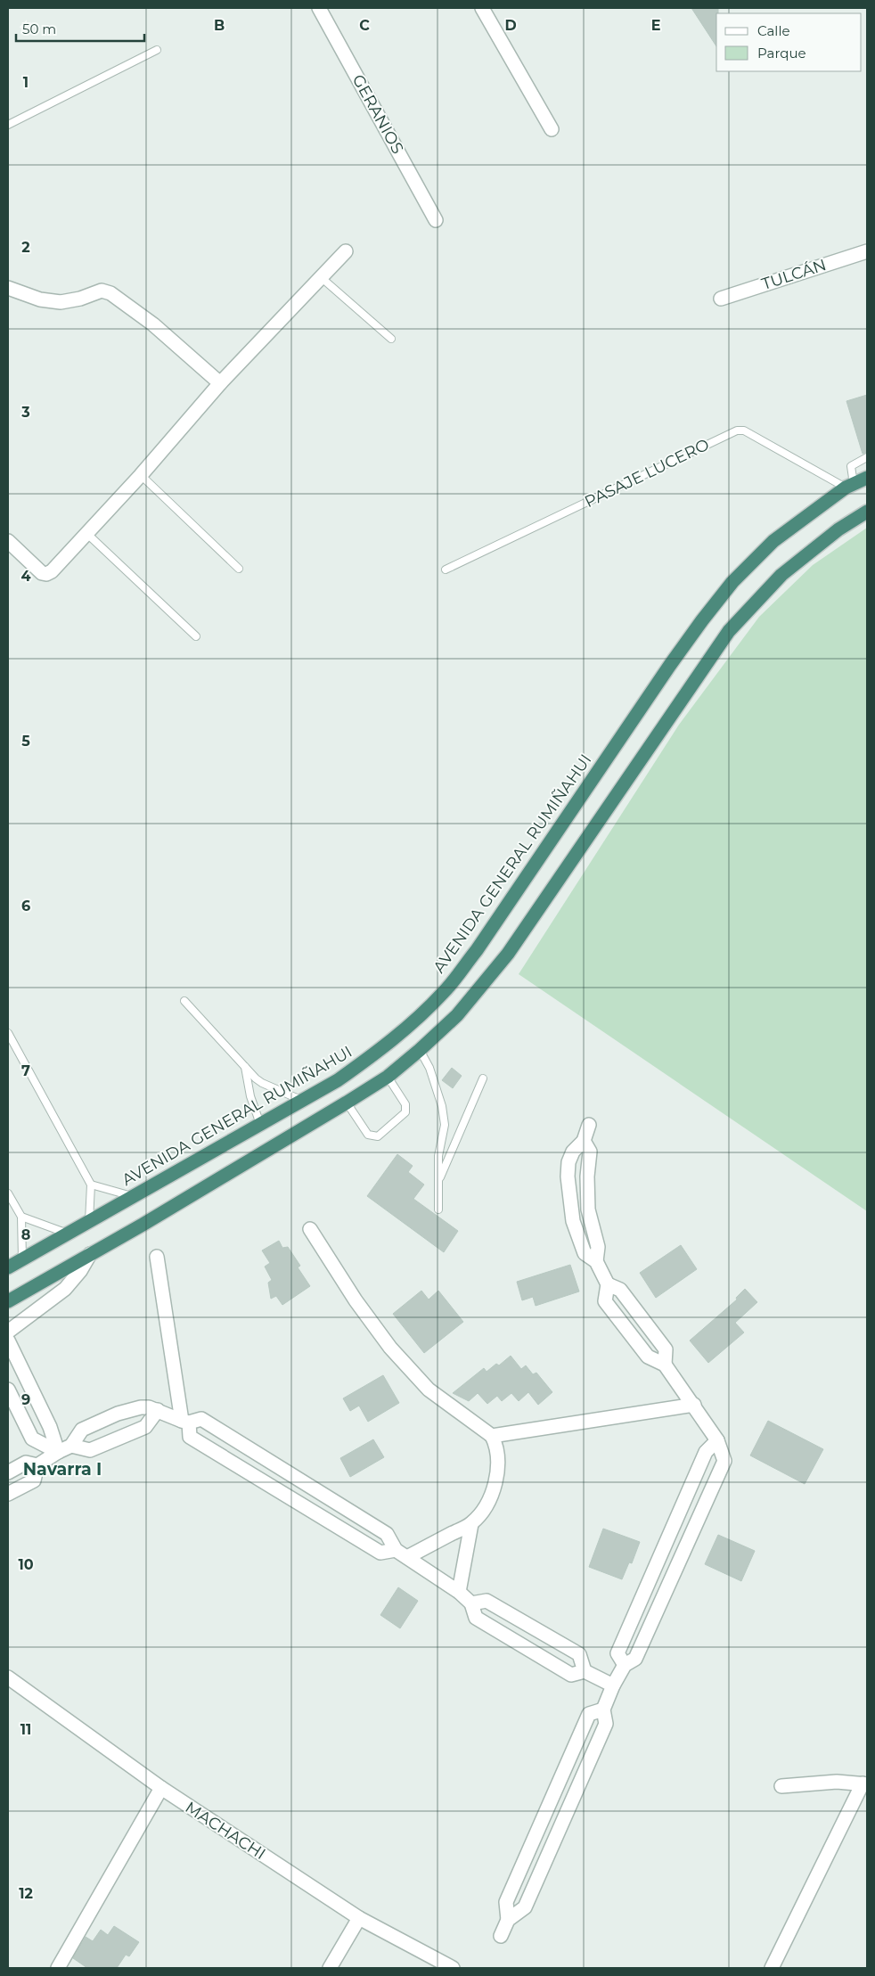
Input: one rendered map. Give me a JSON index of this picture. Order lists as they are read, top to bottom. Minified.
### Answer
{"streets":{"highway":["AVENIDA GENERAL RUMIÑAHUI"],"street":["GERANIOS","TULCÁN","MACHACHI"],"lane":["PASAJE LUCERO"]},"crossings":[["PASAJE LUCERO","AVENIDA GENERAL RUMIÑAHUI"]],"districts":["Navarra I"],"legend":["Calle","Parque"],"scale_bar":"50 m","grid":{"columns":["B","C","D","E"],"rows":["1","2","3","4","5","6","7","8","9","10","11","12"]}}
